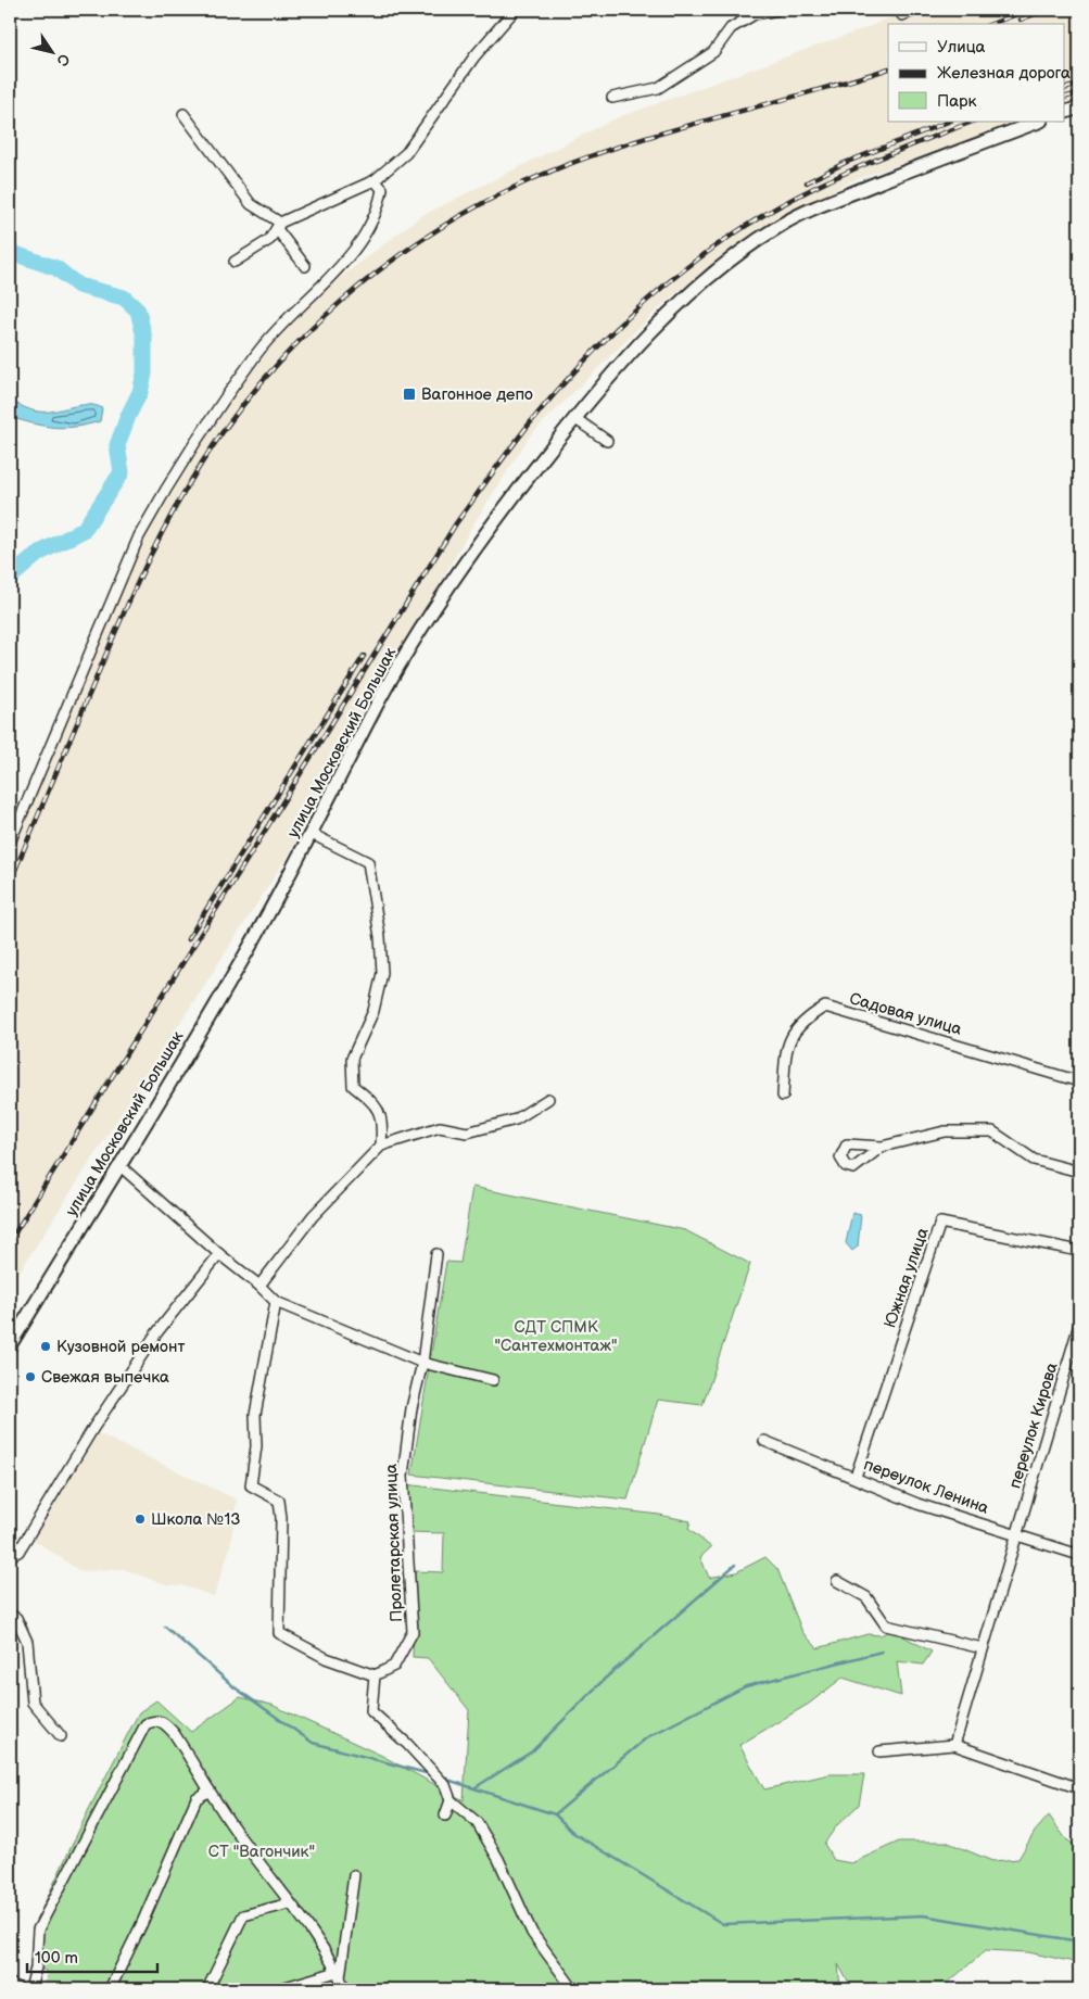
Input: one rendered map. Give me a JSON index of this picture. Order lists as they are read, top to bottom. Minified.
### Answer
{"streets":{"street":["улица Московский Большак","Садовая улица","Южная улица","переулок Кирова","переулок Ленина","Пролетарская улица"]},"crossings":[["Южная улица","переулок Ленина"],["переулок Кирова","переулок Ленина"]],"parks":["СДТ СПМК \"Сантехмонтаж\"","СТ \"Вагончик\""],"places":{"transit":["Вагонное депо"],"other":["Кузовной ремонт","Свежая выпечка","Школа №13"]},"legend":["Улица","Железная дорога","Парк"],"scale_bar":"100 m","north":"bottom right"}
